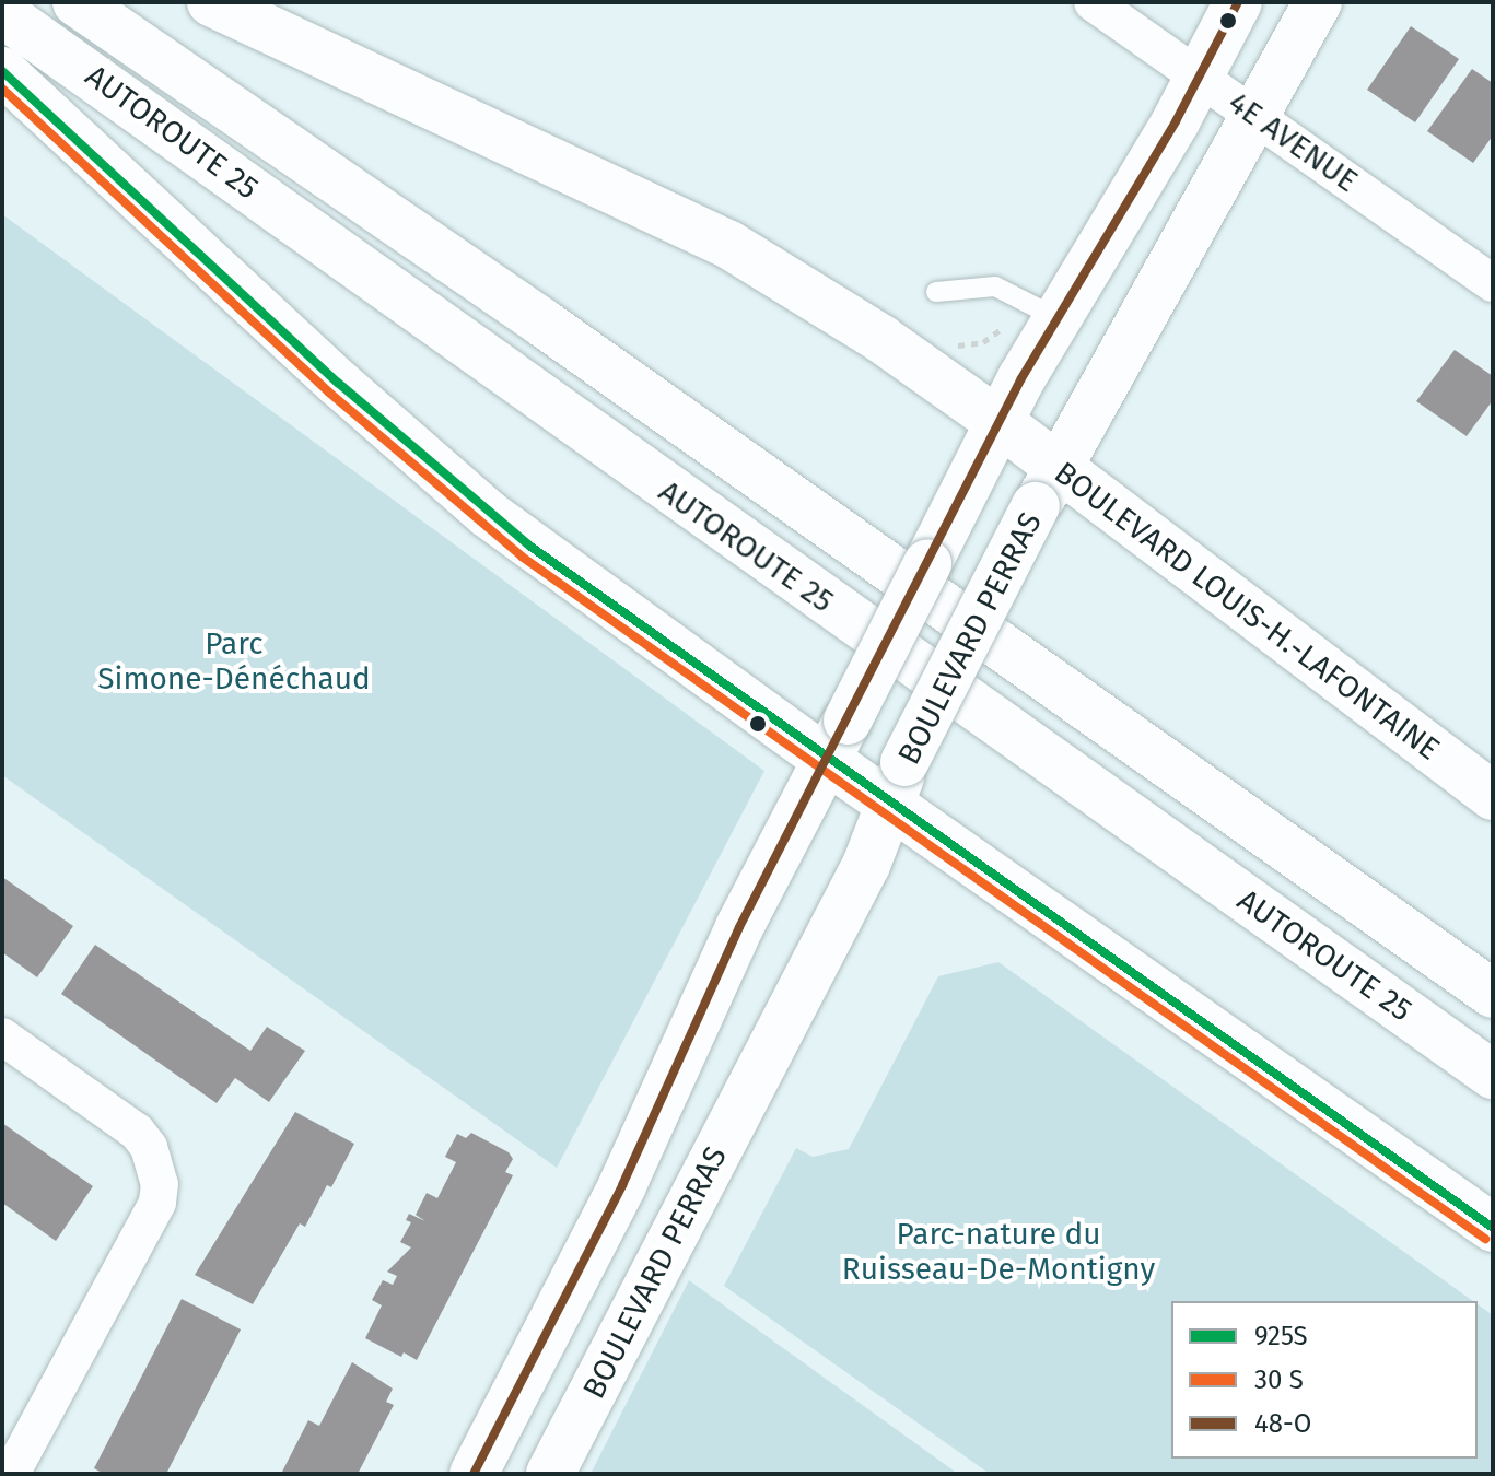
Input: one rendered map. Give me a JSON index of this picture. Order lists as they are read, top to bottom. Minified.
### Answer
{"streets":{"main road":["AUTOROUTE 25","BOULEVARD LOUIS-H.-LAFONTAINE","BOULEVARD PERRAS"],"street":["4E AVENUE"]},"crossings":[["4E AVENUE","BOULEVARD PERRAS"],["BOULEVARD LOUIS-H.-LAFONTAINE","BOULEVARD PERRAS"]],"parks":["Parc Simone-Dénéchaud","Parc-nature du Ruisseau-De-Montigny"],"lines":["transit line 48-O","transit line 925S"],"legend":["925S","30 S","48-O"]}
